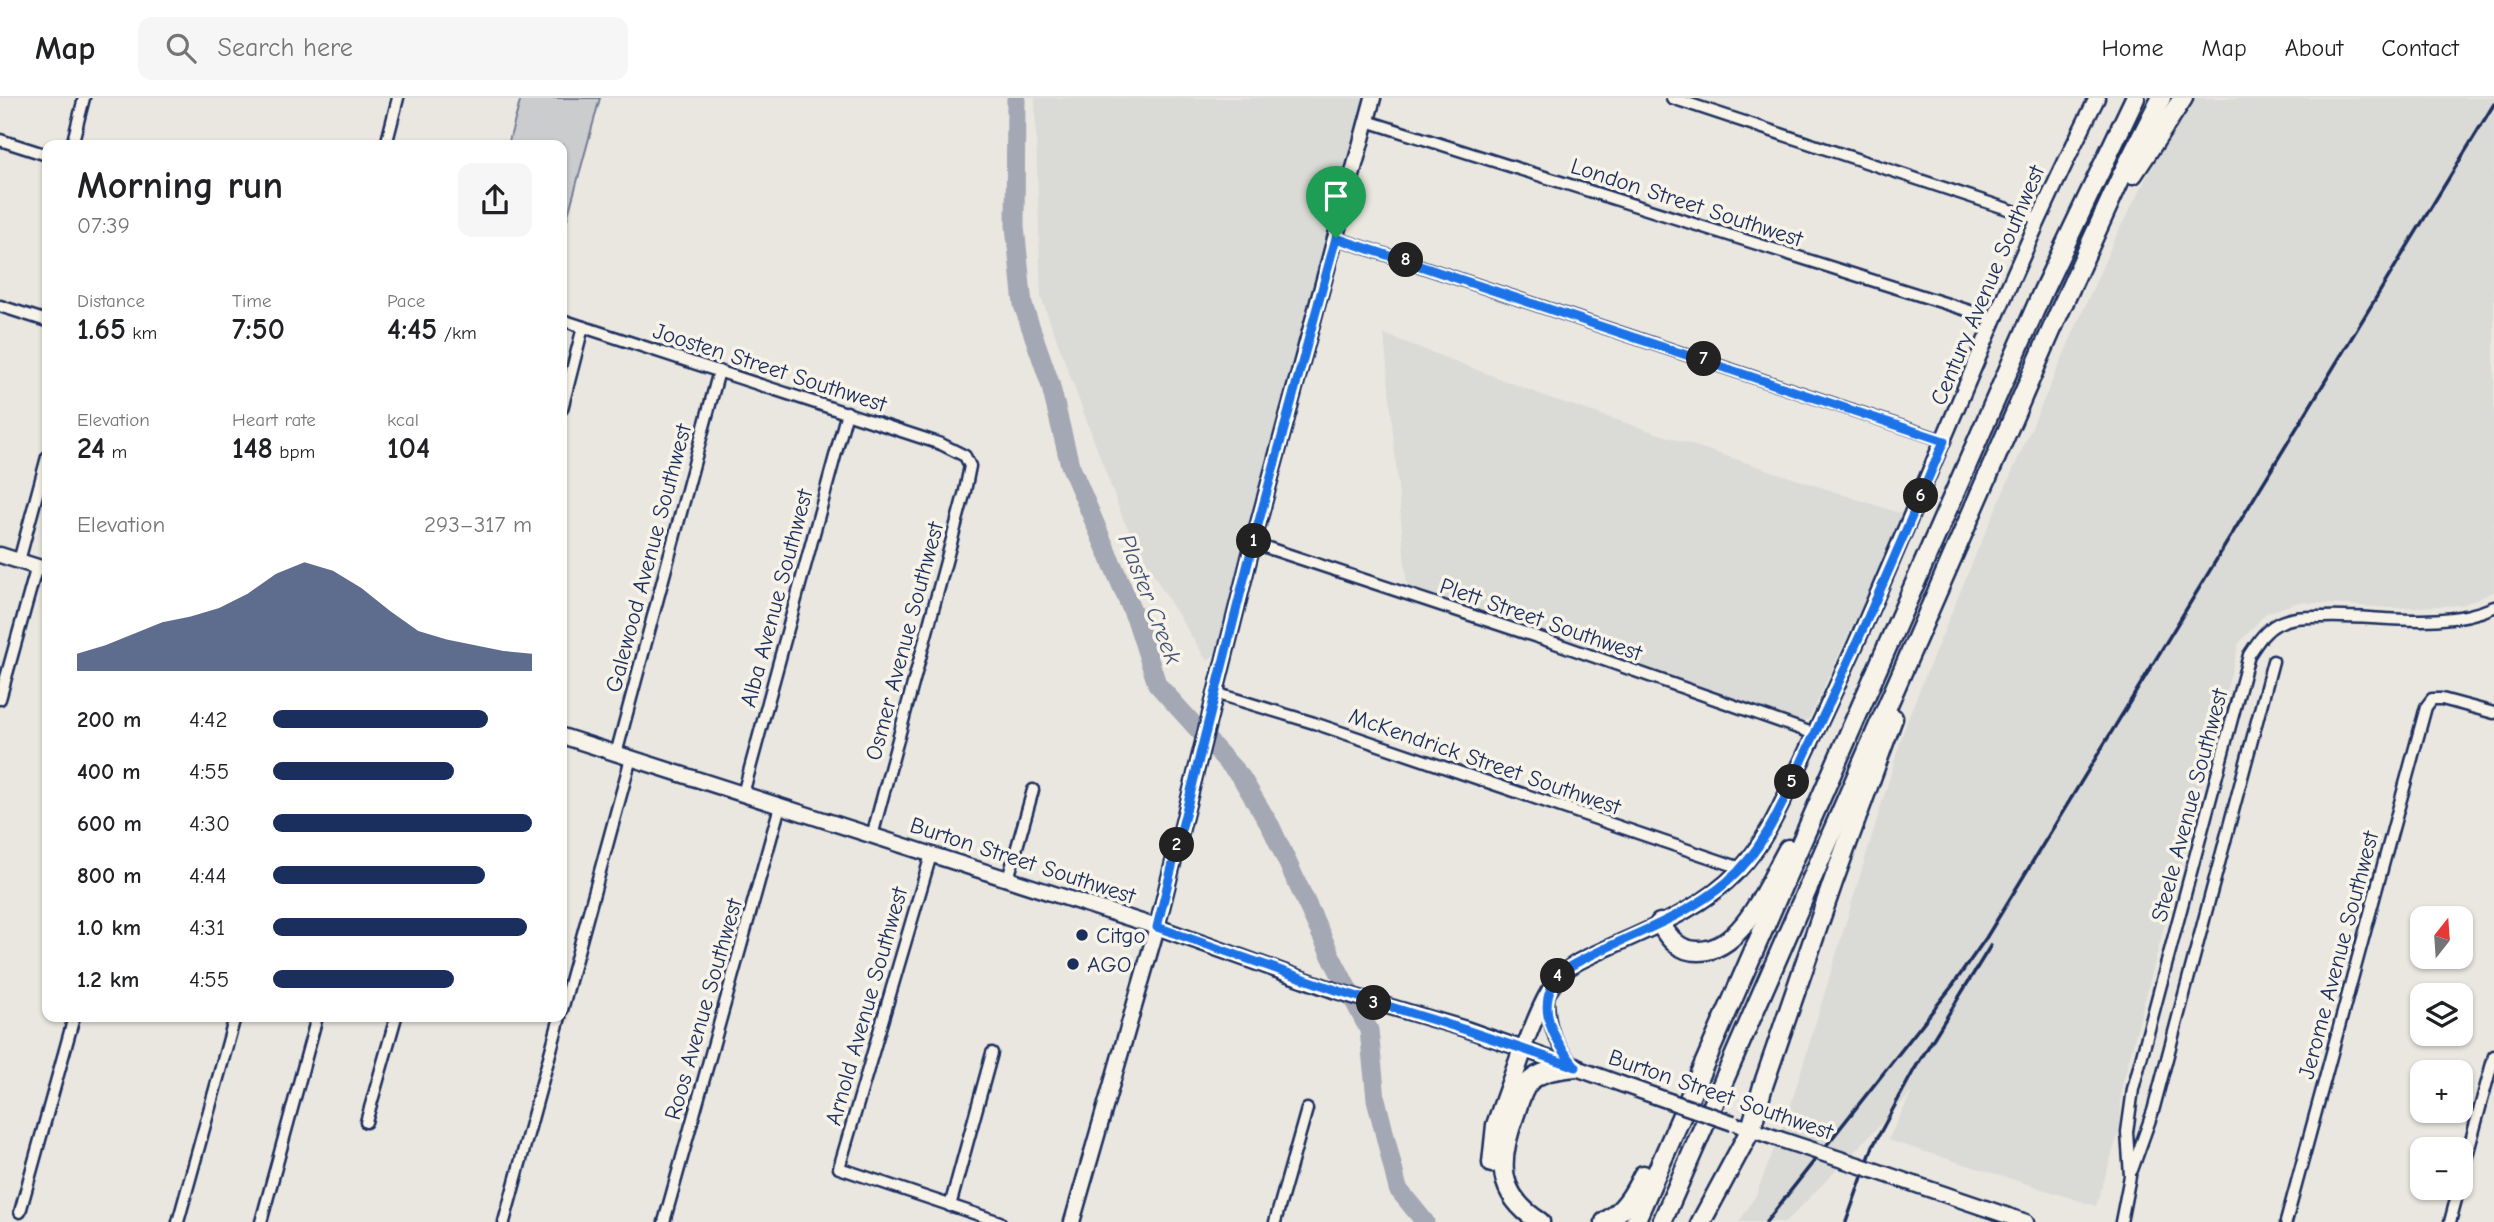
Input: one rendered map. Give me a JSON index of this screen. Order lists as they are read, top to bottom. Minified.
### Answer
{"streets":{"main road":["Century Avenue Southwest","Burton Street Southwest"],"street":["London Street Southwest","Joosten Street Southwest","Galewood Avenue Southwest","Alba Avenue Southwest","Plett Street Southwest","Osmer Avenue Southwest","McKendrick Street Southwest","Steele Avenue Southwest","Jerome Avenue Southwest","Arnold Avenue Southwest","Roos Avenue Southwest"]},"crossings":[["London Street Southwest","Century Avenue Southwest"],["Century Avenue Southwest","Plett Street Southwest"],["Century Avenue Southwest","McKendrick Street Southwest"],["Century Avenue Southwest","Burton Street Southwest"],["Joosten Street Southwest","Galewood Avenue Southwest"],["Joosten Street Southwest","Alba Avenue Southwest"],["Joosten Street Southwest","Osmer Avenue Southwest"],["Galewood Avenue Southwest","Burton Street Southwest"],["Alba Avenue Southwest","Burton Street Southwest"],["Osmer Avenue Southwest","Burton Street Southwest"],["Burton Street Southwest","Arnold Avenue Southwest"],["Burton Street Southwest","Roos Avenue Southwest"]],"water":["Plaster Creek"],"places":["Citgo","AGO"],"north":"top","page":{"header":"Map","search":"Search here","nav":["Home","Map","About","Contact"],"heading":["Morning run","07:39"],"pins":["8","7","6","1","5","2","4","3"],"stats":[["Distance","1.65 km"],["Time","7:50"],["Pace","4:45 /km"],["Elevation","24 m"],["Heart rate","148 bpm"],["kcal","104"]],"chart":["Elevation","293–317 m"],"list":[{"name":"200 m","note":"4:42"},{"name":"400 m","note":"4:55"},{"name":"600 m","note":"4:30"},{"name":"800 m","note":"4:44"},{"name":"1.0 km","note":"4:31"},{"name":"1.2 km","note":"4:55"}],"map_buttons":["+","−"]}}
